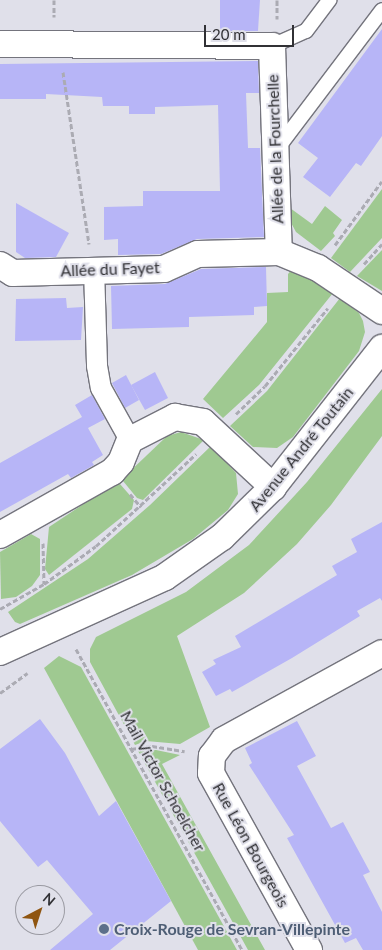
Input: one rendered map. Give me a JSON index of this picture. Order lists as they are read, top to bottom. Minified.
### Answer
{"streets":{"street":["Allée de la Fourchelle","Allée du Fayet","Avenue André Toutain","Rue Léon Bourgeois"],"path":["Mail Victor Schoelcher"]},"crossings":[["Allée de la Fourchelle","Allée du Fayet"],["Avenue André Toutain","Mail Victor Schoelcher"]],"places":["Croix-Rouge de Sevran-Villepinte"],"scale_bar":"20 m","north":"top right"}
